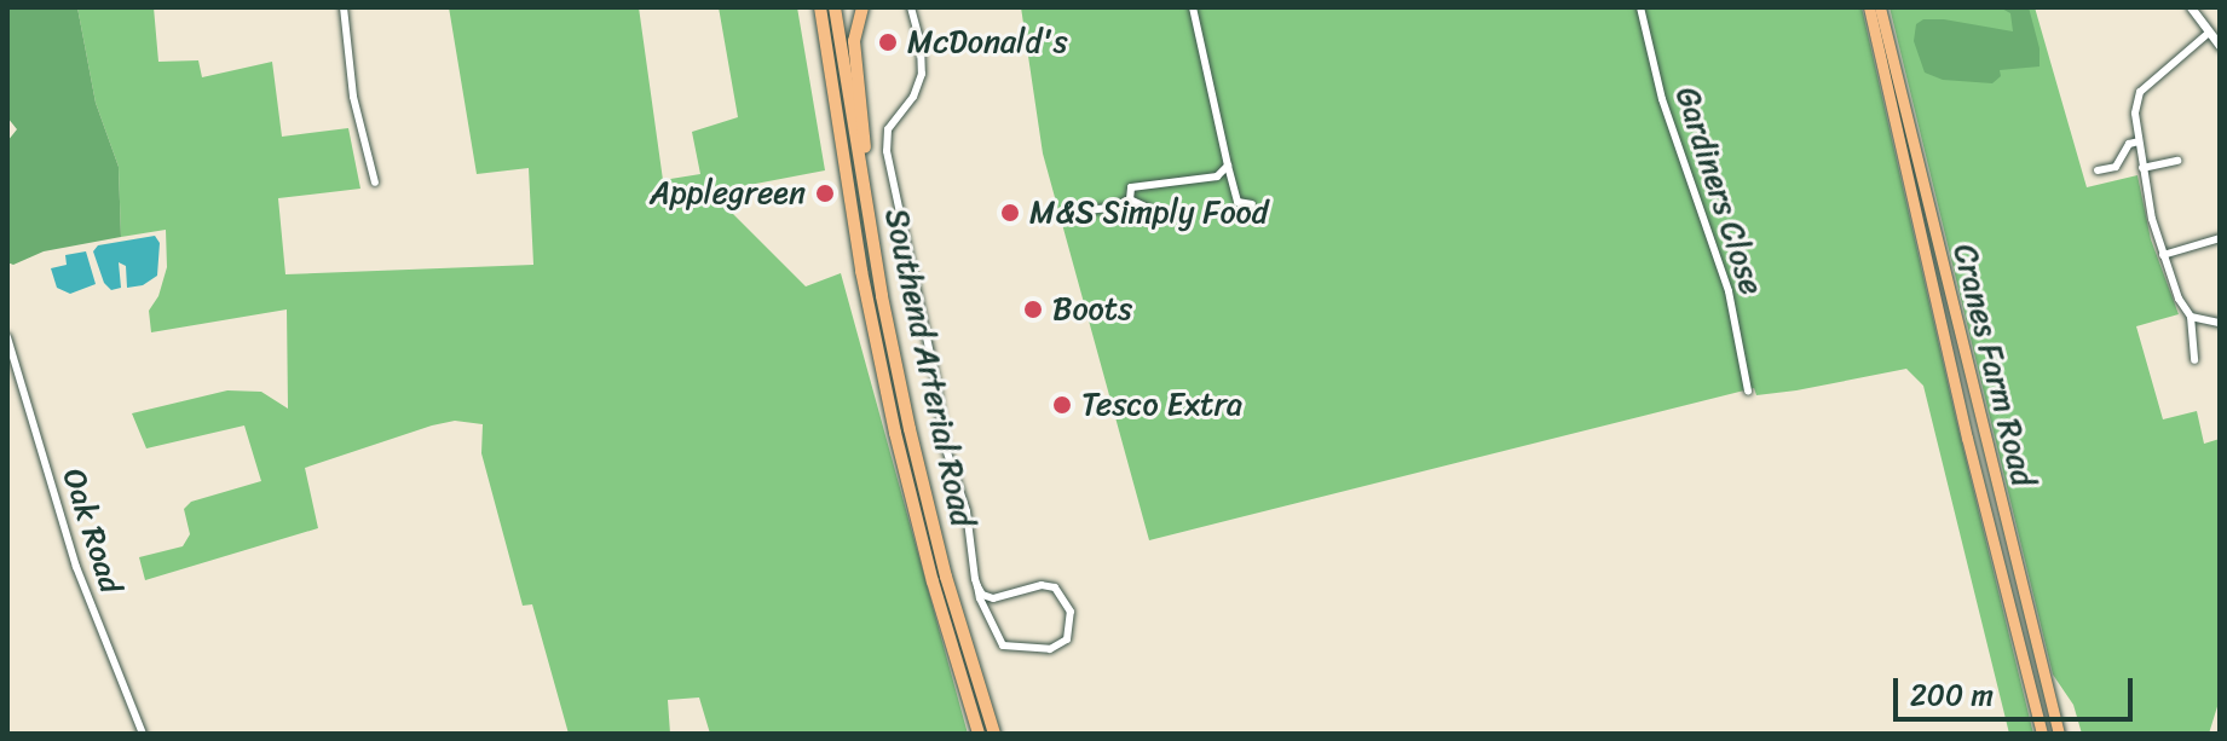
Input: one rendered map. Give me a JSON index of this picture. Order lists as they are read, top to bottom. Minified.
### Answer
{"streets":{"highway":["Southend Arterial Road"],"main road":["Cranes Farm Road"],"street":["Gardiners Close","Oak Road"]},"places":["McDonald's","Applegreen","M&S Simply Food","Boots","Tesco Extra"],"scale_bar":"200 m"}
